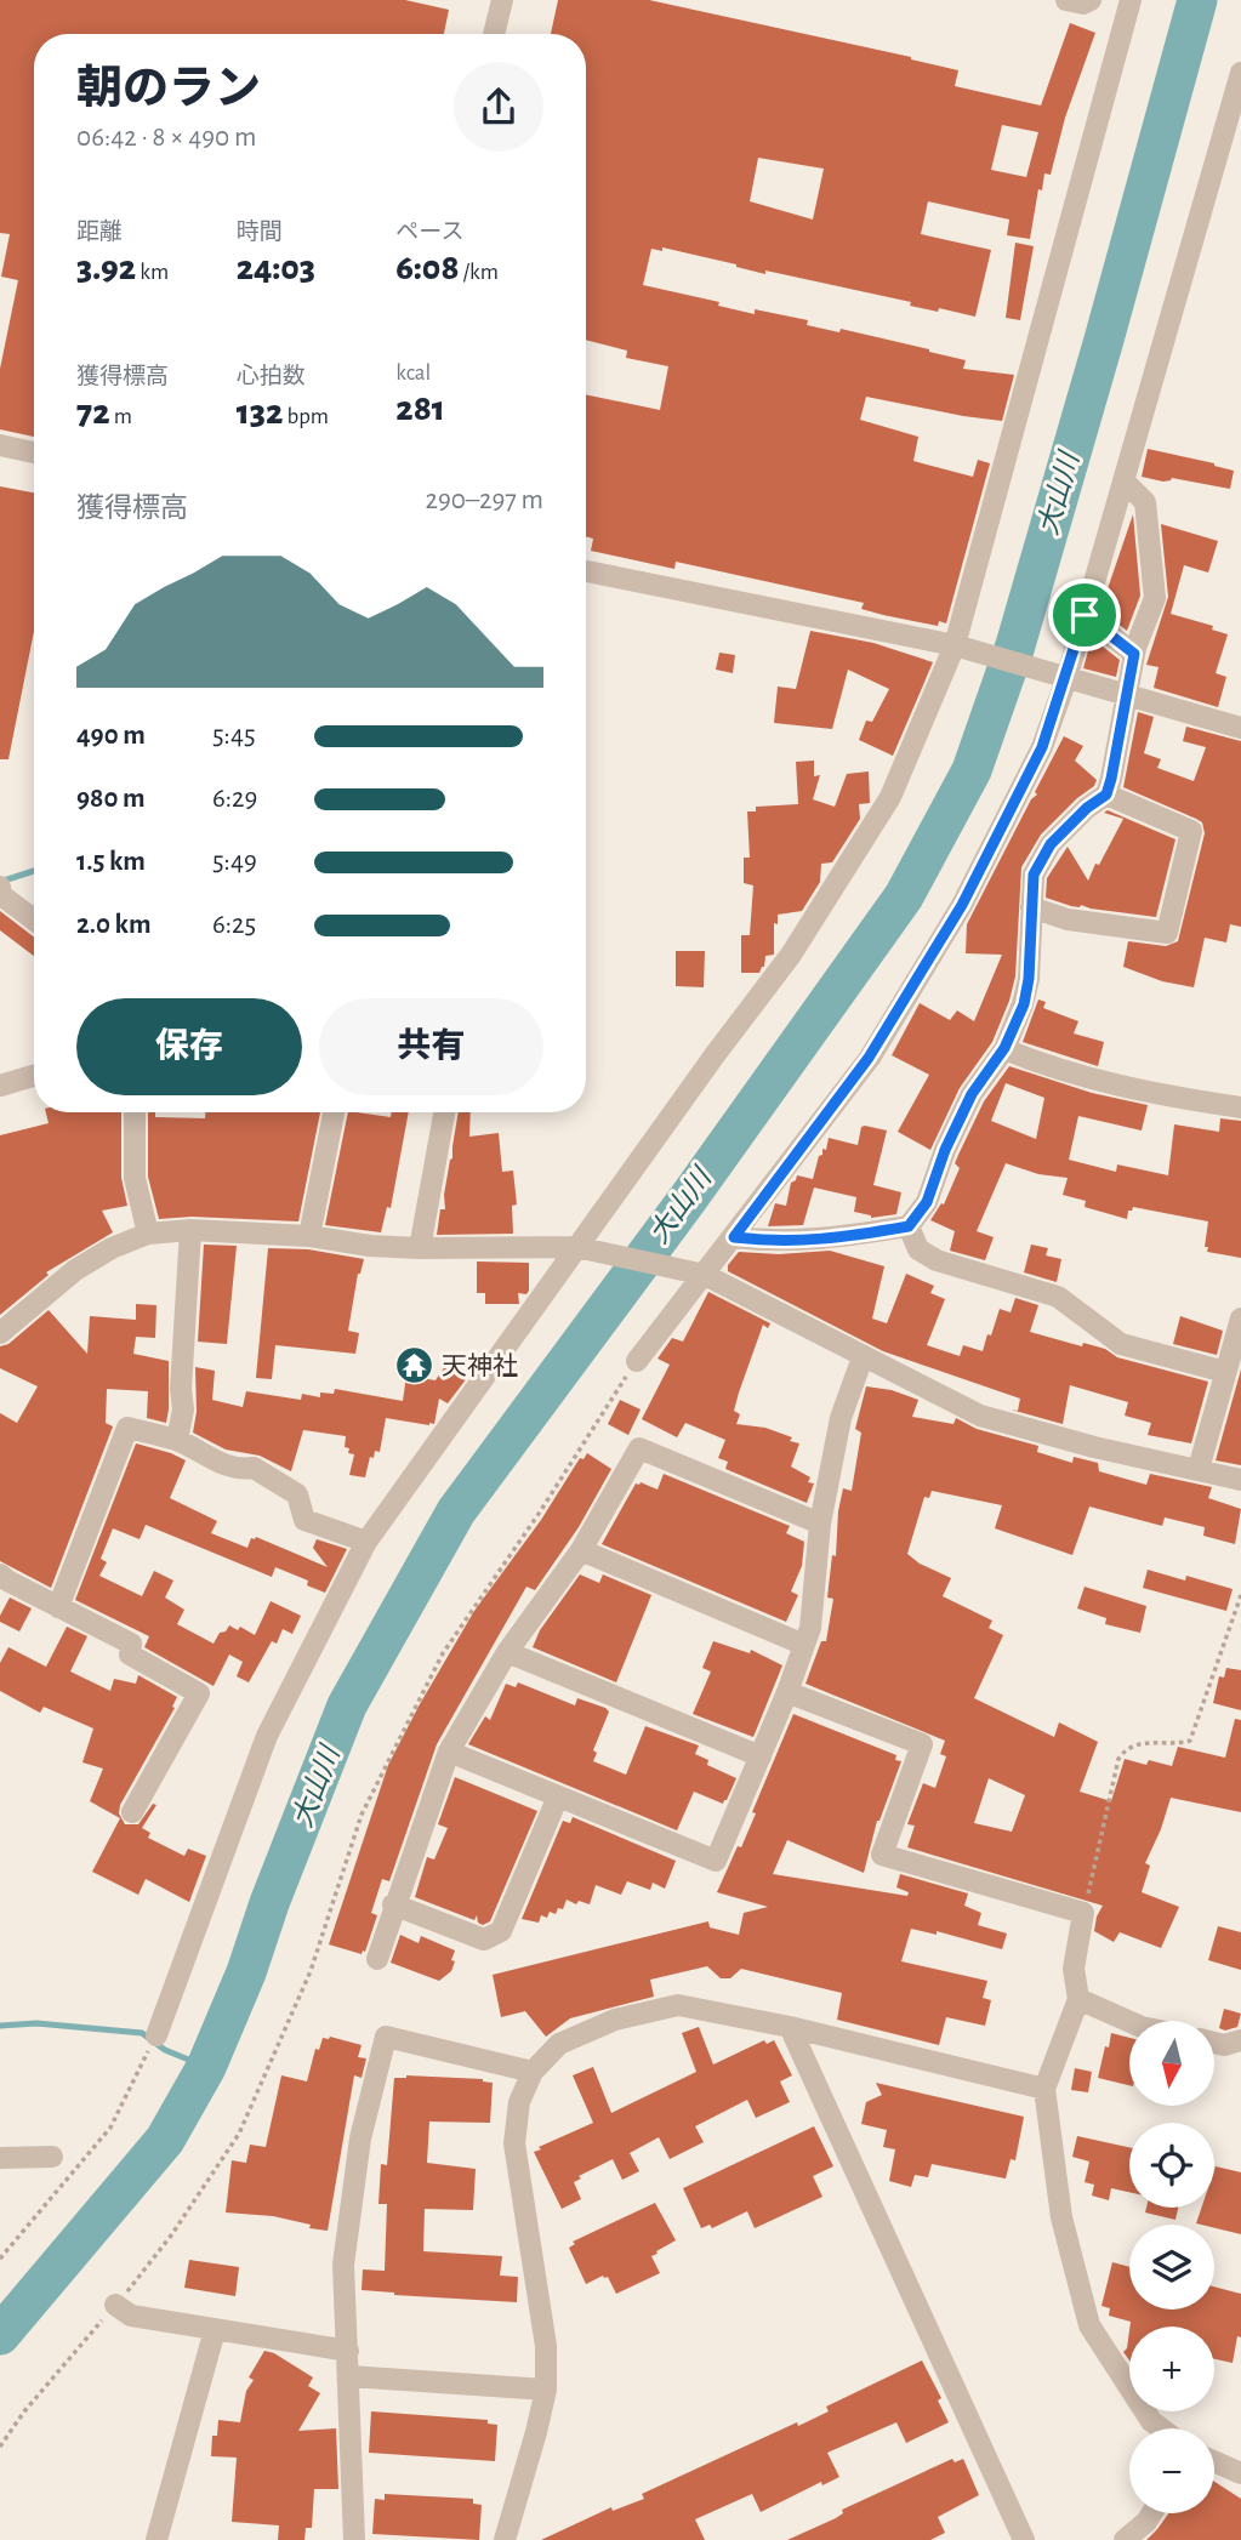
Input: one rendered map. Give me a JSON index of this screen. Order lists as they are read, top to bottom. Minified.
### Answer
{"water":["大山川"],"places":{"temple":["天神社"]},"north":"bottom","page":{"heading":["朝のラン","06:42 · 8 × 490 m"],"stats":[["距離","3.92 km"],["時間","24:03"],["ペース","6:08 /km"],["獲得標高","72 m"],["心拍数","132 bpm"],["kcal","281"]],"chart":["獲得標高","290–297 m"],"list":[{"name":"490 m","note":"5:45"},{"name":"980 m","note":"6:29"},{"name":"1.5 km","note":"5:49"},{"name":"2.0 km","note":"6:25"}],"buttons":["保存","共有"],"map_buttons":["+","−"]}}
